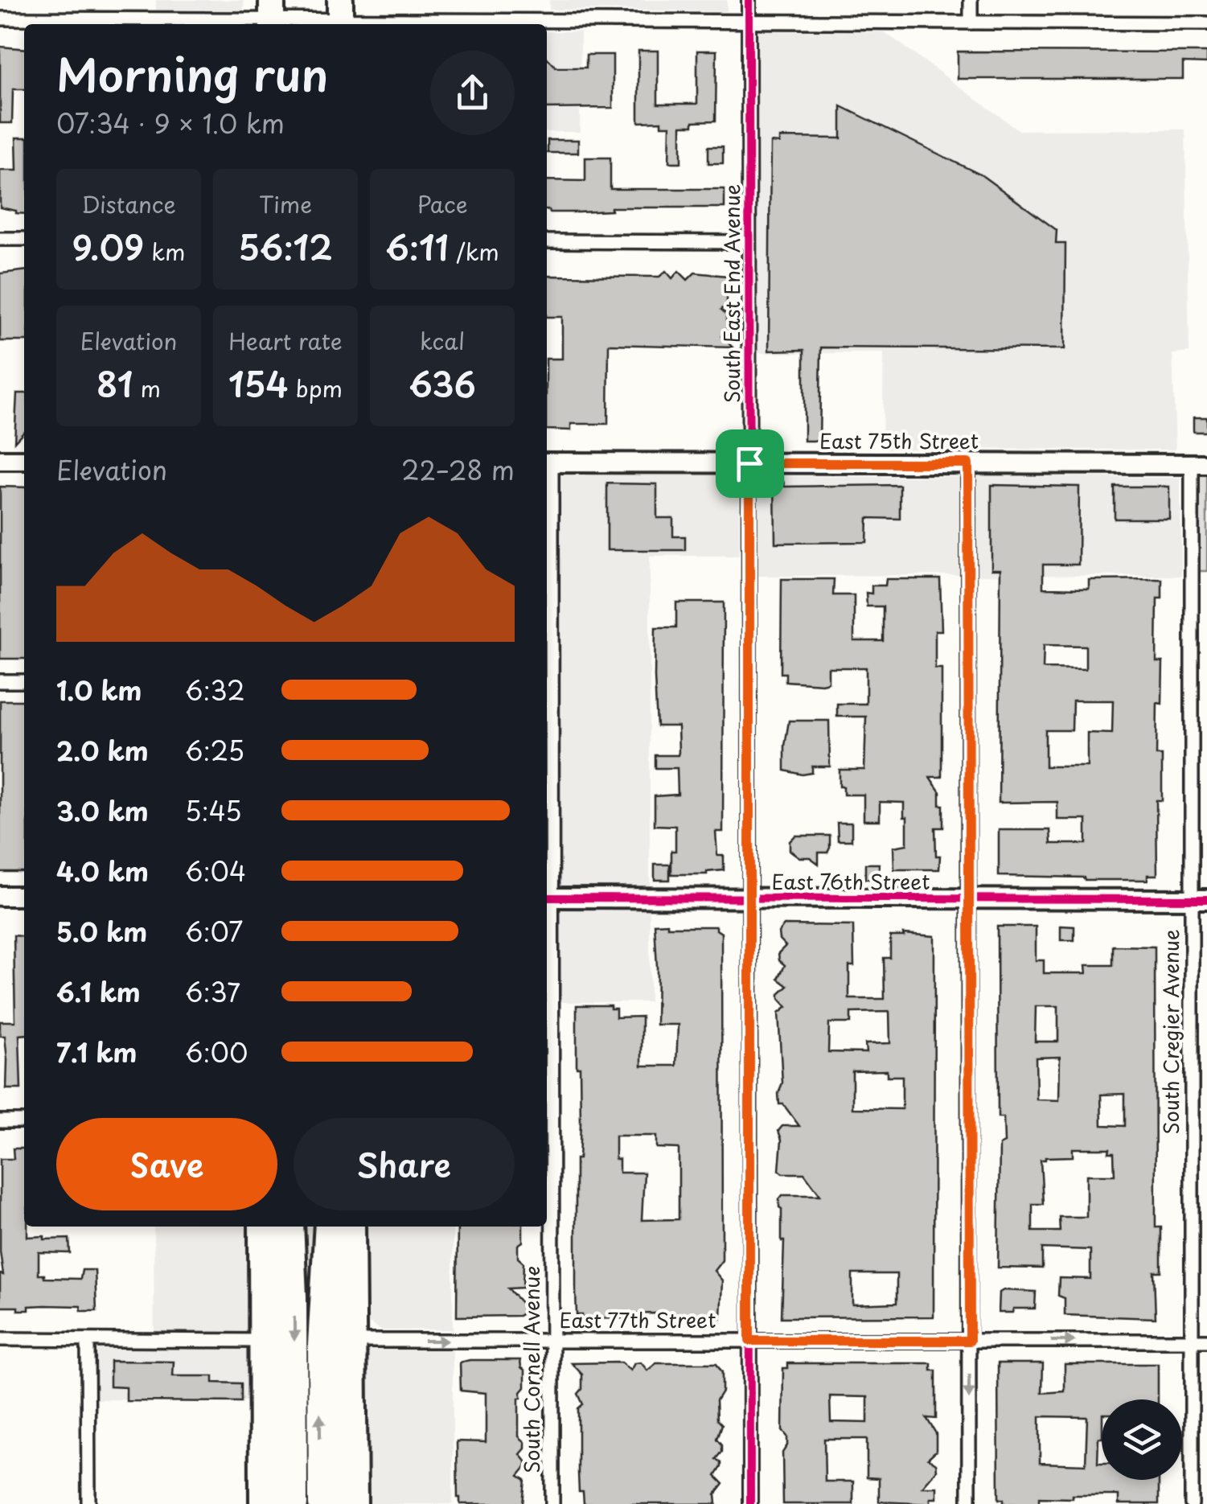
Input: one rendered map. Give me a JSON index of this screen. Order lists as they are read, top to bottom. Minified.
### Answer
{"streets":{"main road":["East 75th Street","East 76th Street"],"street":["South East End Avenue","South Cregier Avenue","East 77th Street","South Cornell Avenue"]},"crossings":[["South East End Avenue","East 75th Street"],["South East End Avenue","East 76th Street"],["South East End Avenue","East 77th Street"],["East 75th Street","South Cregier Avenue"],["East 75th Street","South Cornell Avenue"],["East 76th Street","South Cregier Avenue"],["East 76th Street","South Cornell Avenue"],["South Cregier Avenue","East 77th Street"],["East 77th Street","South Cornell Avenue"]],"one_way":["East 77th Street"],"page":{"heading":["Morning run","07:34 · 9 × 1.0 km"],"stats":[["Distance","9.09 km"],["Time","56:12"],["Pace","6:11 /km"],["Elevation","81 m"],["Heart rate","154 bpm"],["kcal","636"]],"chart":["Elevation","22–28 m"],"list":[{"name":"1.0 km","note":"6:32"},{"name":"2.0 km","note":"6:25"},{"name":"3.0 km","note":"5:45"},{"name":"4.0 km","note":"6:04"},{"name":"5.0 km","note":"6:07"},{"name":"6.1 km","note":"6:37"},{"name":"7.1 km","note":"6:00"}],"buttons":["Save","Share"]}}
